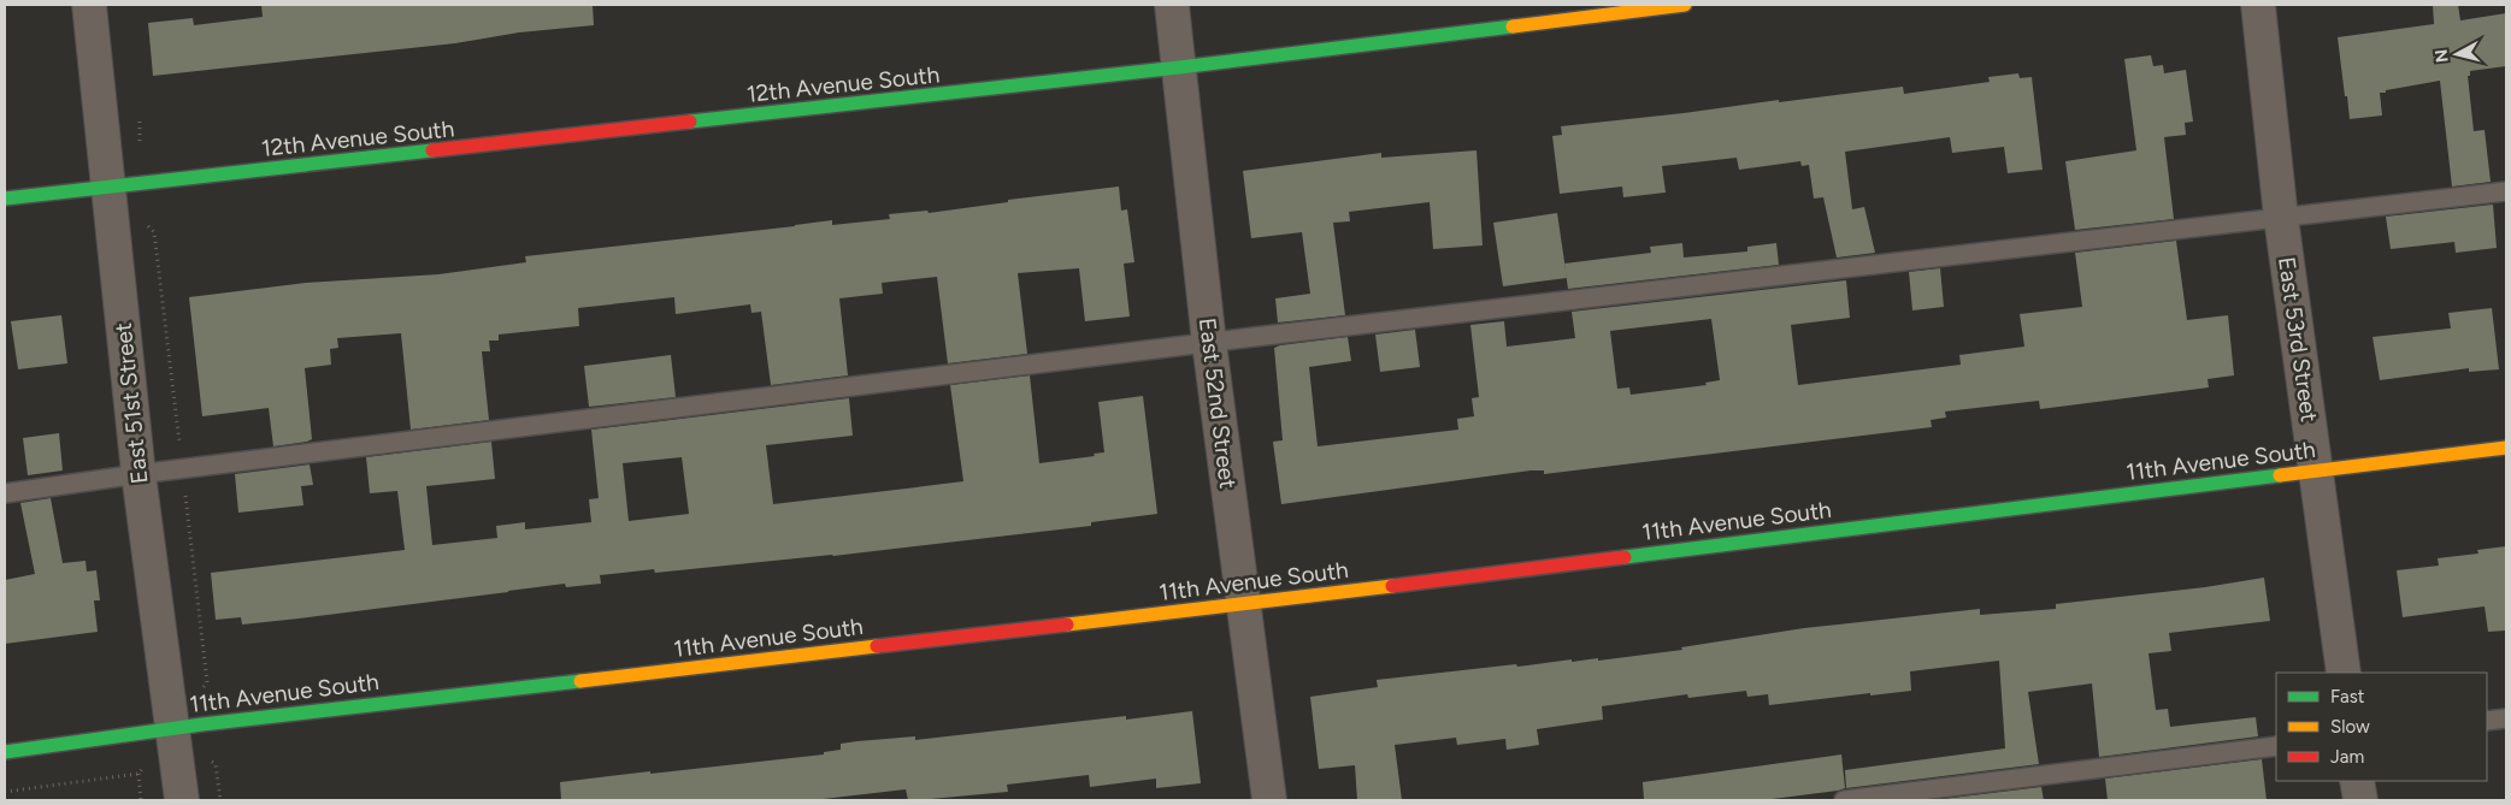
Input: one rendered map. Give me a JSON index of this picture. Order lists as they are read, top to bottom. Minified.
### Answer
{"streets":{"street":["12th Avenue South","East 53rd Street","East 51st Street","East 52nd Street","11th Avenue South"]},"crossings":[["12th Avenue South","East 51st Street"],["12th Avenue South","East 52nd Street"],["East 53rd Street","11th Avenue South"],["East 51st Street","11th Avenue South"],["East 52nd Street","11th Avenue South"]],"legend":["Fast","Slow","Jam"],"north":"left"}
